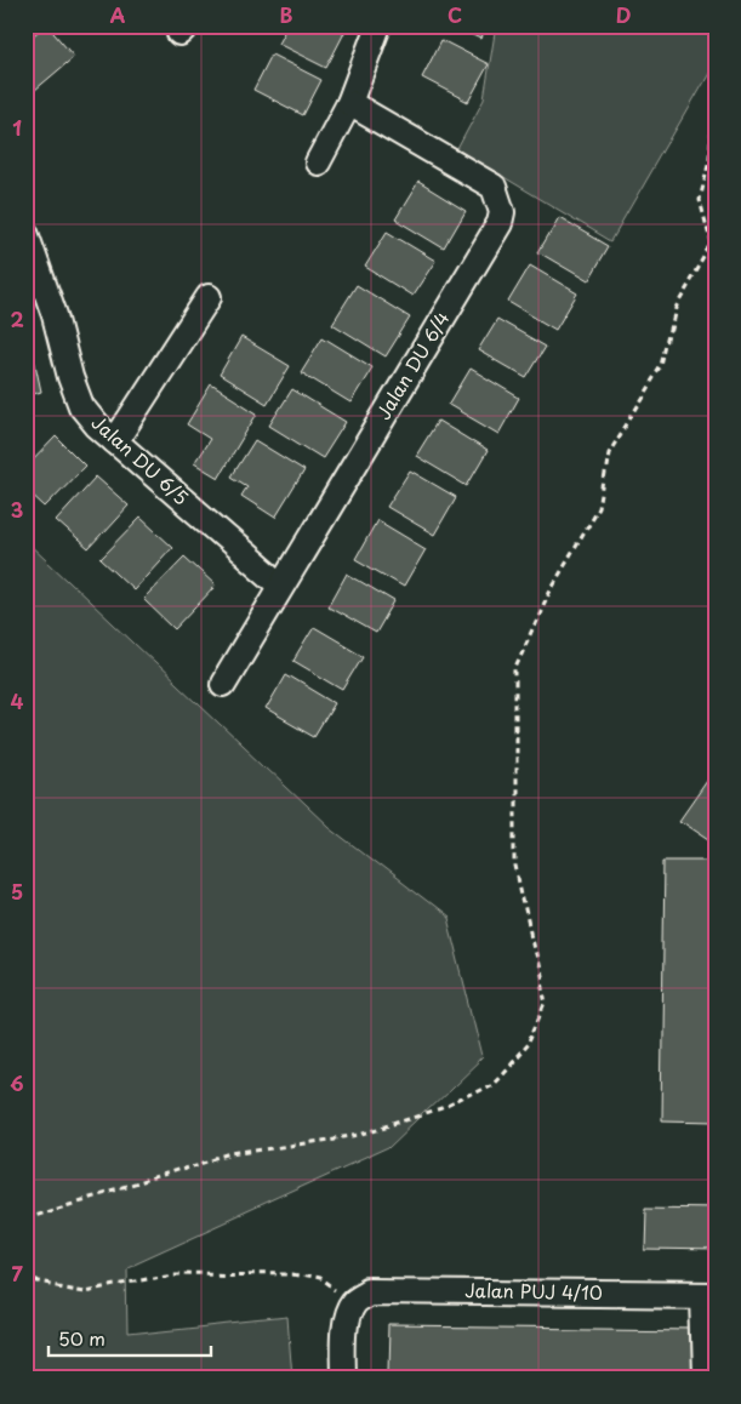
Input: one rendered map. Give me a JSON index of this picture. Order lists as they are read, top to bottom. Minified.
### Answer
{"streets":{"street":["Jalan DU 6/4","Jalan DU 6/5","Jalan PUJ 4/10"]},"crossings":[["Jalan DU 6/4","Jalan DU 6/5"]],"scale_bar":"50 m","grid":{"columns":["A","B","C","D"],"rows":["1","2","3","4","5","6","7"]}}
